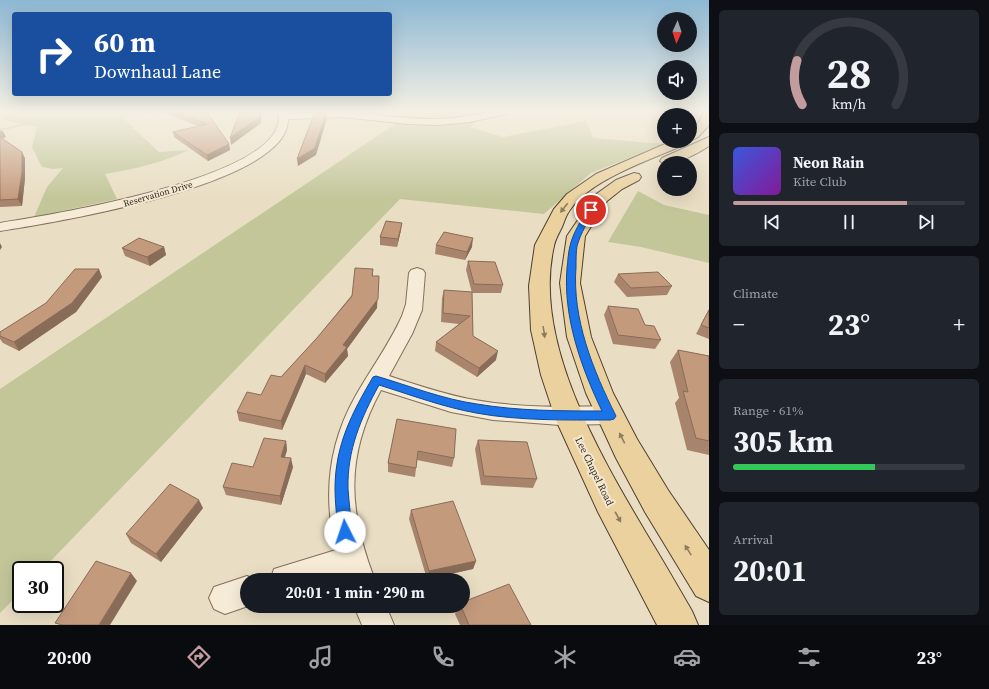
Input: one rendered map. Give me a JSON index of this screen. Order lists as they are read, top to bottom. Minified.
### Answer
{"streets":{"main road":["Lee Chapel Road"],"street":["Reservation Drive"]},"north":"bottom","page":{"map_buttons":["+","−"],"turn":["60 m","Downhaul Lane"],"song":["Neon Rain","Kite Club"],"tile":["Climate",["Range · 61%","305 km"],["Arrival","20:01"]],"heat":["−","23°","+"],"limit":"30","trip":"20:01 · 1 min · 290 m","tabs":["20:00","23°"],"gauge":["28","km/h"]}}
